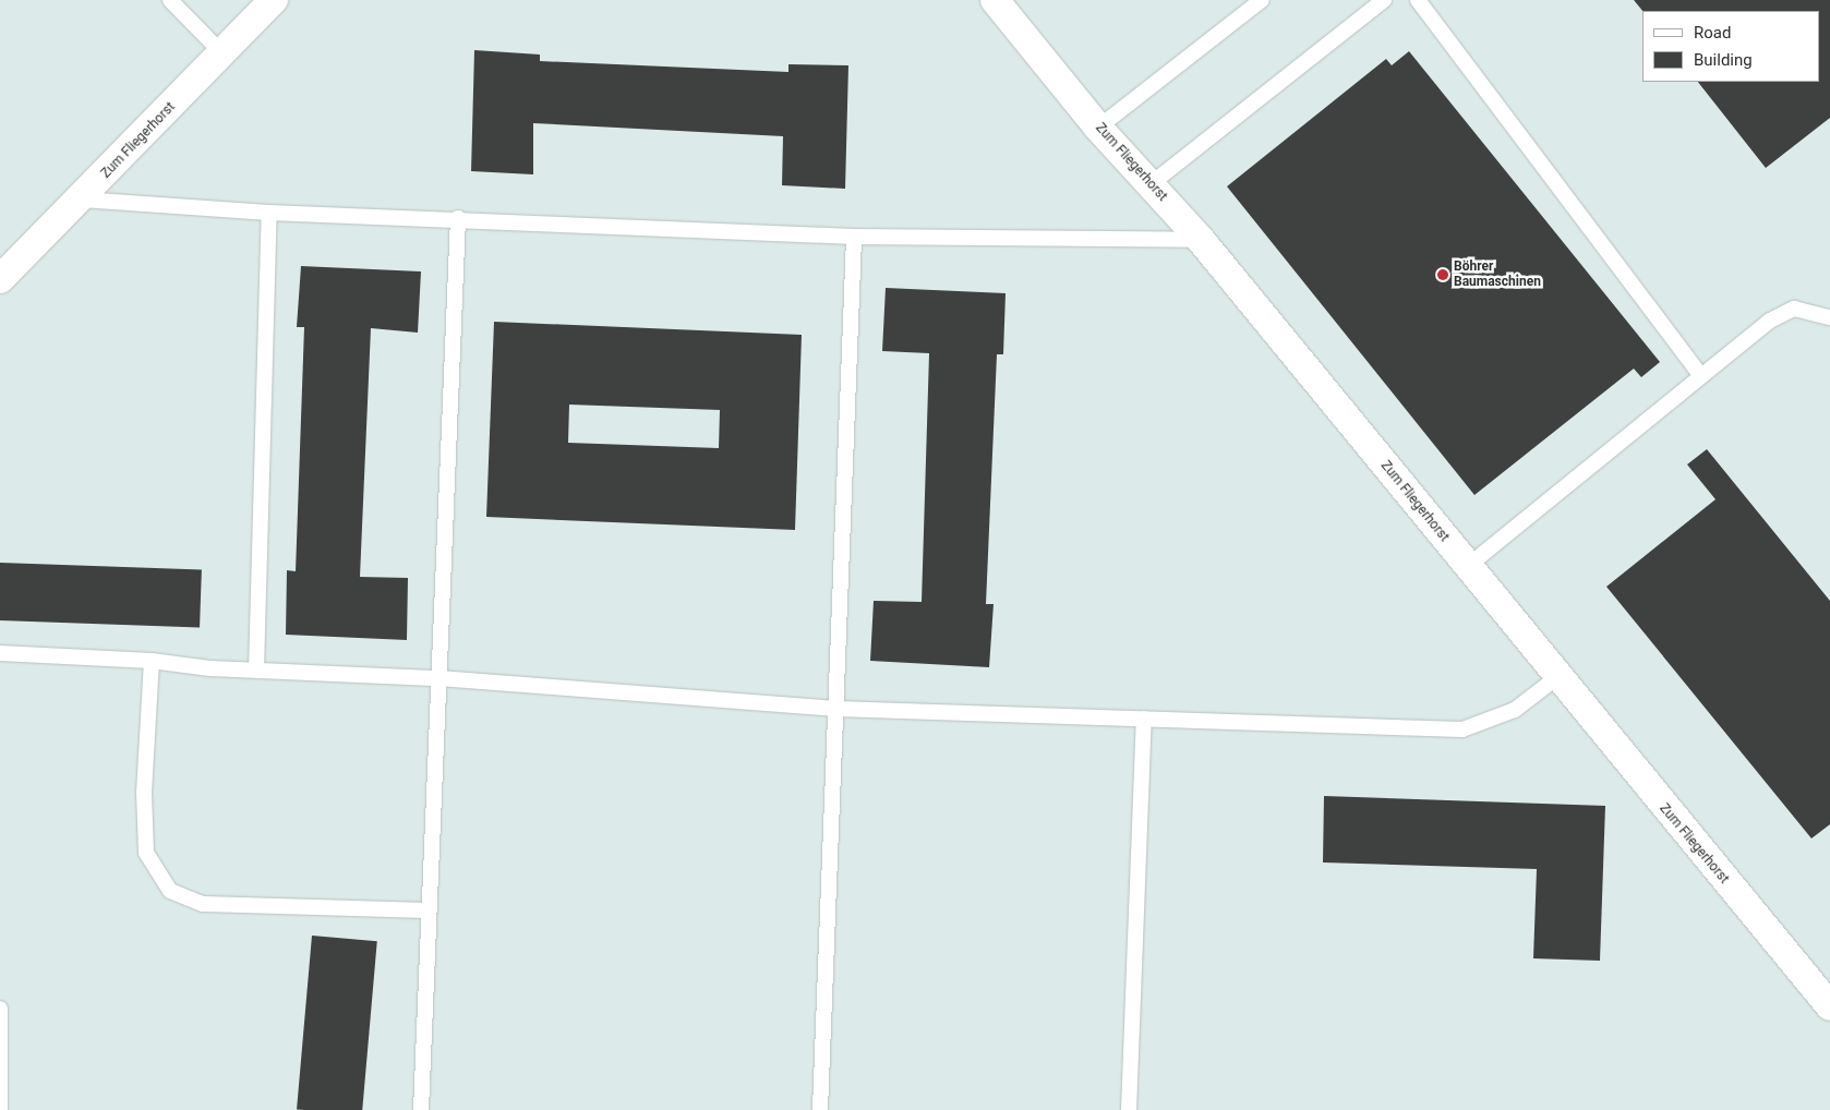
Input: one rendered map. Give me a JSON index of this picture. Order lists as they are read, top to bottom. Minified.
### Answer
{"streets":{"street":["Zum Fliegerhorst"]},"places":["Böhrer Baumaschinen"],"legend":["Road","Building"]}
